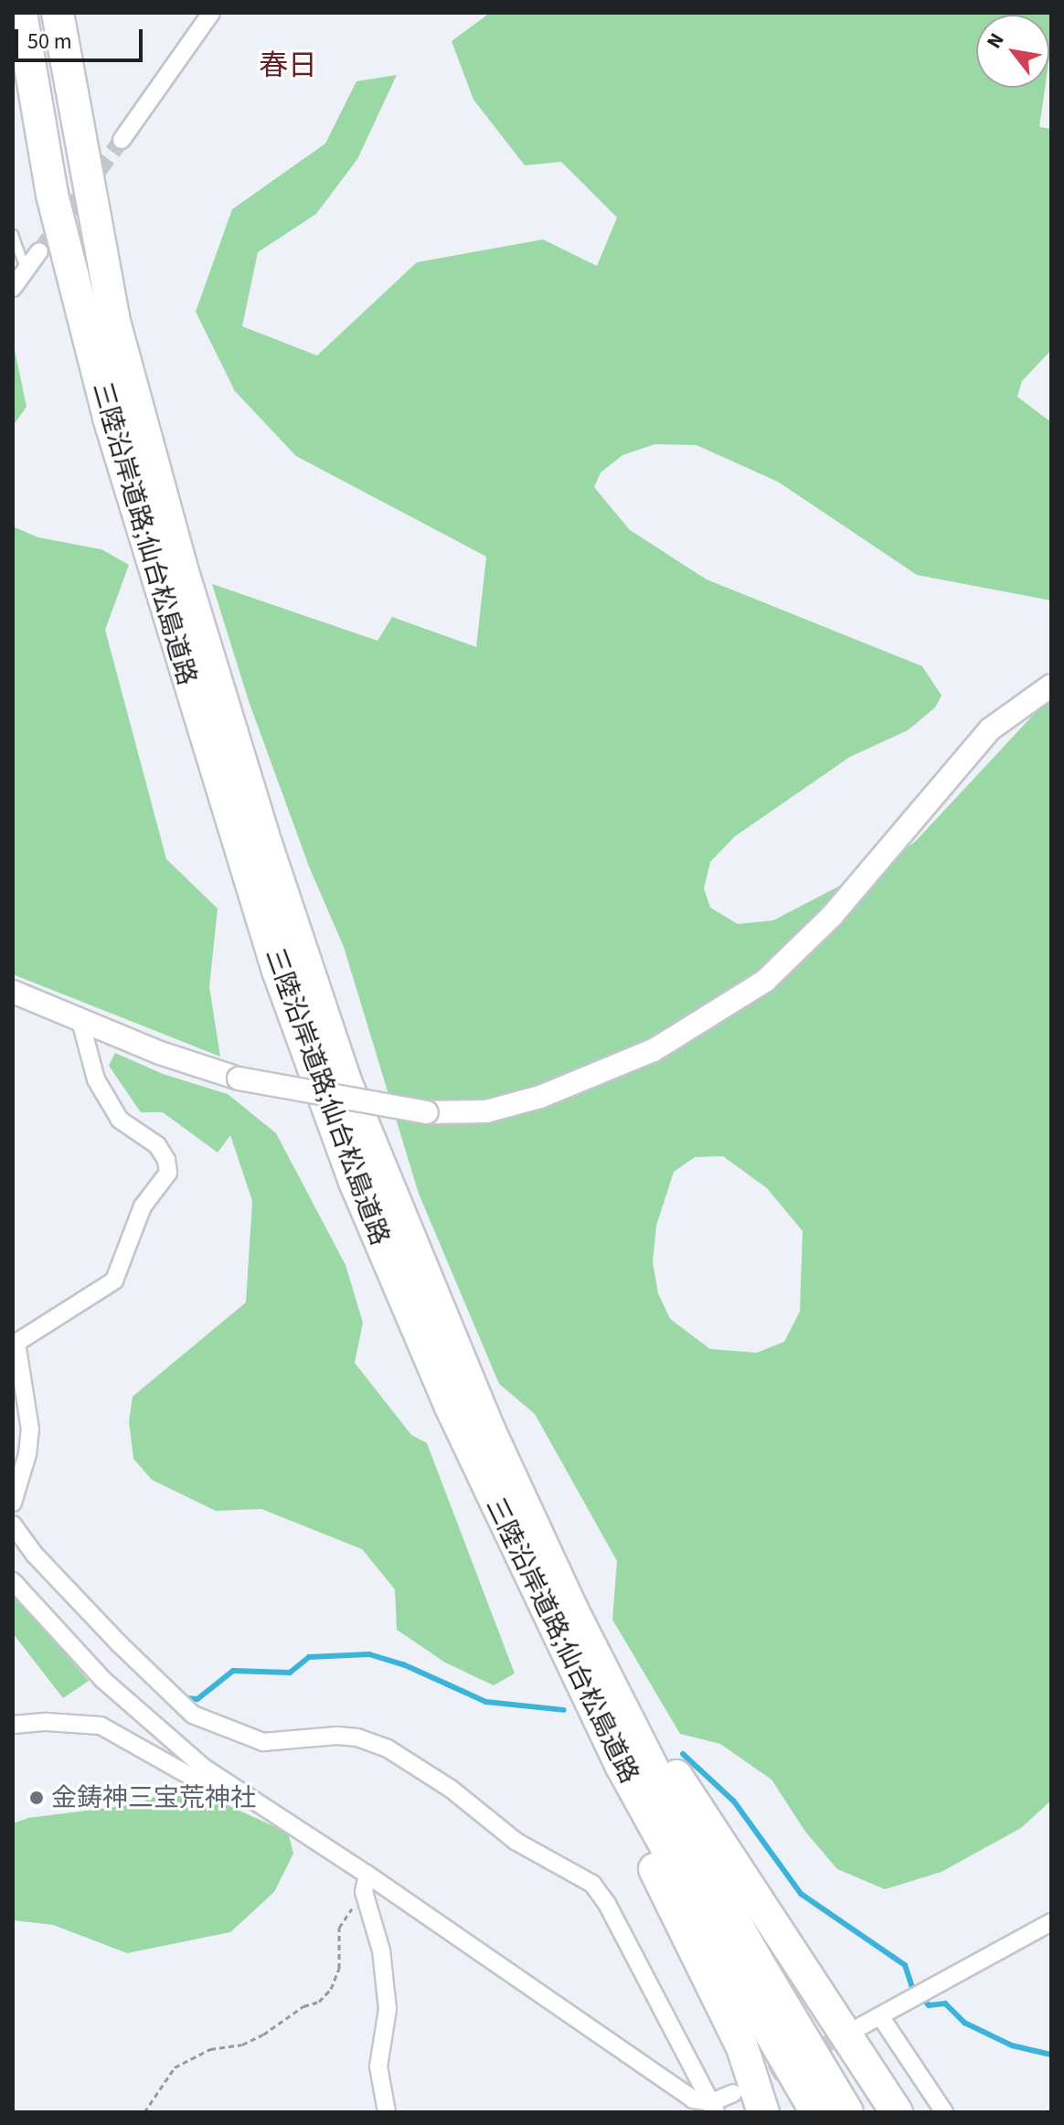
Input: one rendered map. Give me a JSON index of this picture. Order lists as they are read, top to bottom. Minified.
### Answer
{"streets":{"highway":["三陸沿岸道路;仙台松島道路"]},"districts":["春日"],"places":["金鋳神三宝荒神社"],"scale_bar":"50 m","north":"top left"}
